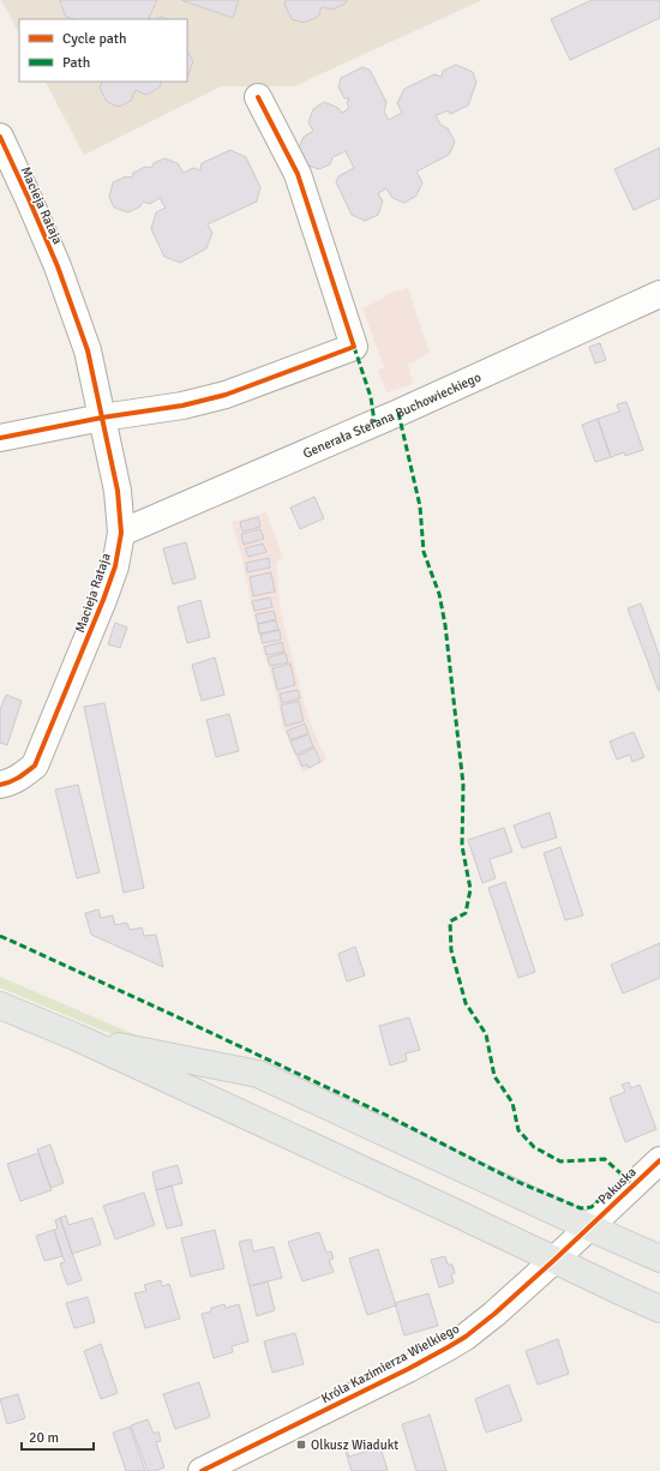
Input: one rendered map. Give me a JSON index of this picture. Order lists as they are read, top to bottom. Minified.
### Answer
{"streets":{"street":["Macieja Rataja","Generała Stefana Buchowieckiego","Pakuska","Króla Kazimierza Wielkiego"]},"crossings":[["Macieja Rataja","Generała Stefana Buchowieckiego"],["Pakuska","Króla Kazimierza Wielkiego"]],"places":{"transit":["Olkusz Wiadukt"]},"legend":["Cycle path","Path"],"scale_bar":"20 m"}
